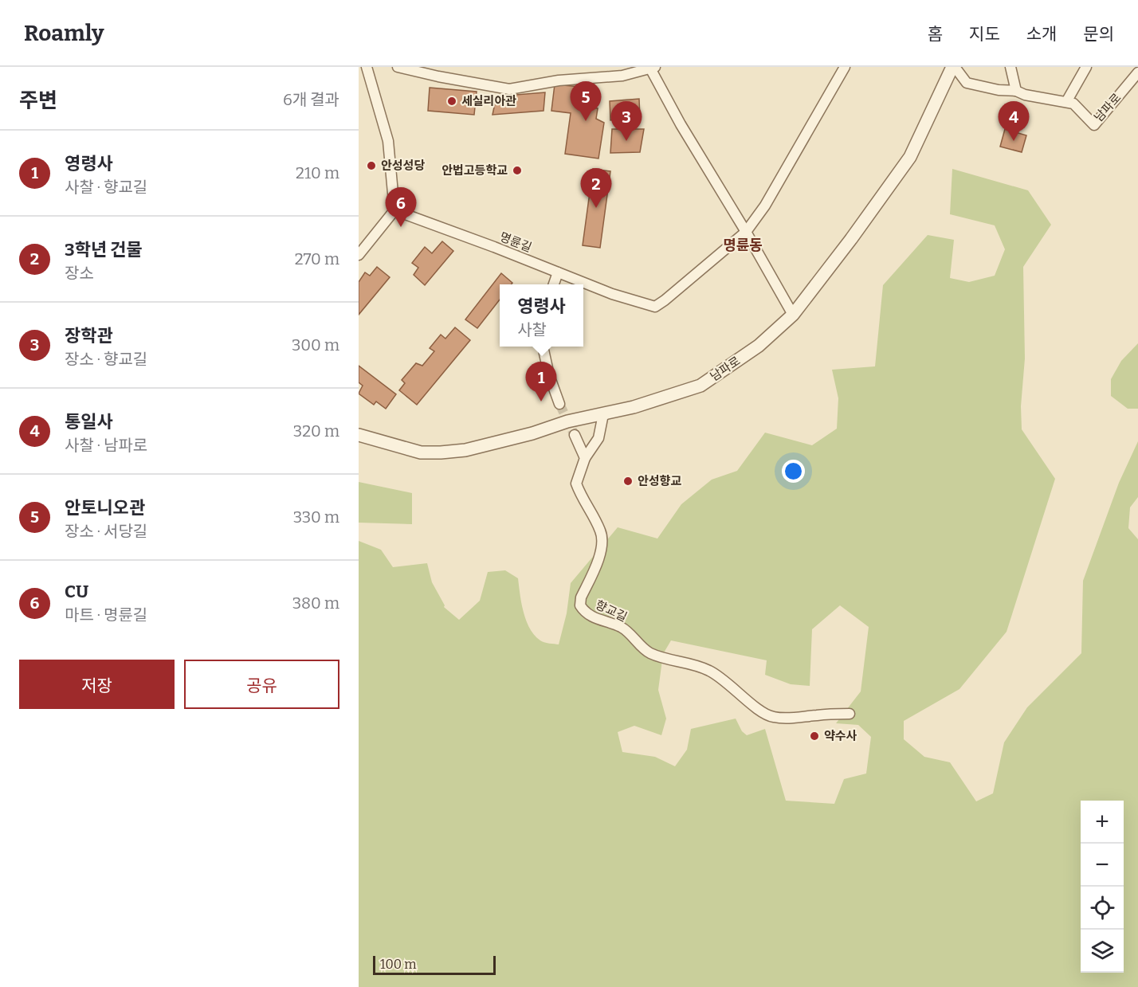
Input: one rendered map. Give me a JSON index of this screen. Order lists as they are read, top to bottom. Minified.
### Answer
{"streets":{"street":["남파로","명륜길","향교길"]},"districts":["명륜동"],"places":["세실리아관","안성성당","안법고등학교","안성향교","약수사"],"scale_bar":"100 m","page":{"header":"Roamly","nav":["홈","지도","소개","문의"],"heading":["주변","6개 결과"],"pins":["5","3","4","2","6","1"],"list":[{"mark":"1","name":"영령사","note":"사찰 · 향교길","value":"210 m"},{"mark":"2","name":"3학년 건물","note":"장소","value":"270 m"},{"mark":"3","name":"장학관","note":"장소 · 향교길","value":"300 m"},{"mark":"4","name":"통일사","note":"사찰 · 남파로","value":"320 m"},{"mark":"5","name":"안토니오관","note":"장소 · 서당길","value":"330 m"},{"mark":"6","name":"CU","note":"마트 · 명륜길","value":"380 m"}],"popup":["영령사","사찰"],"buttons":["저장","공유"],"map_buttons":["+","−"],"scale":"100 m"}}
